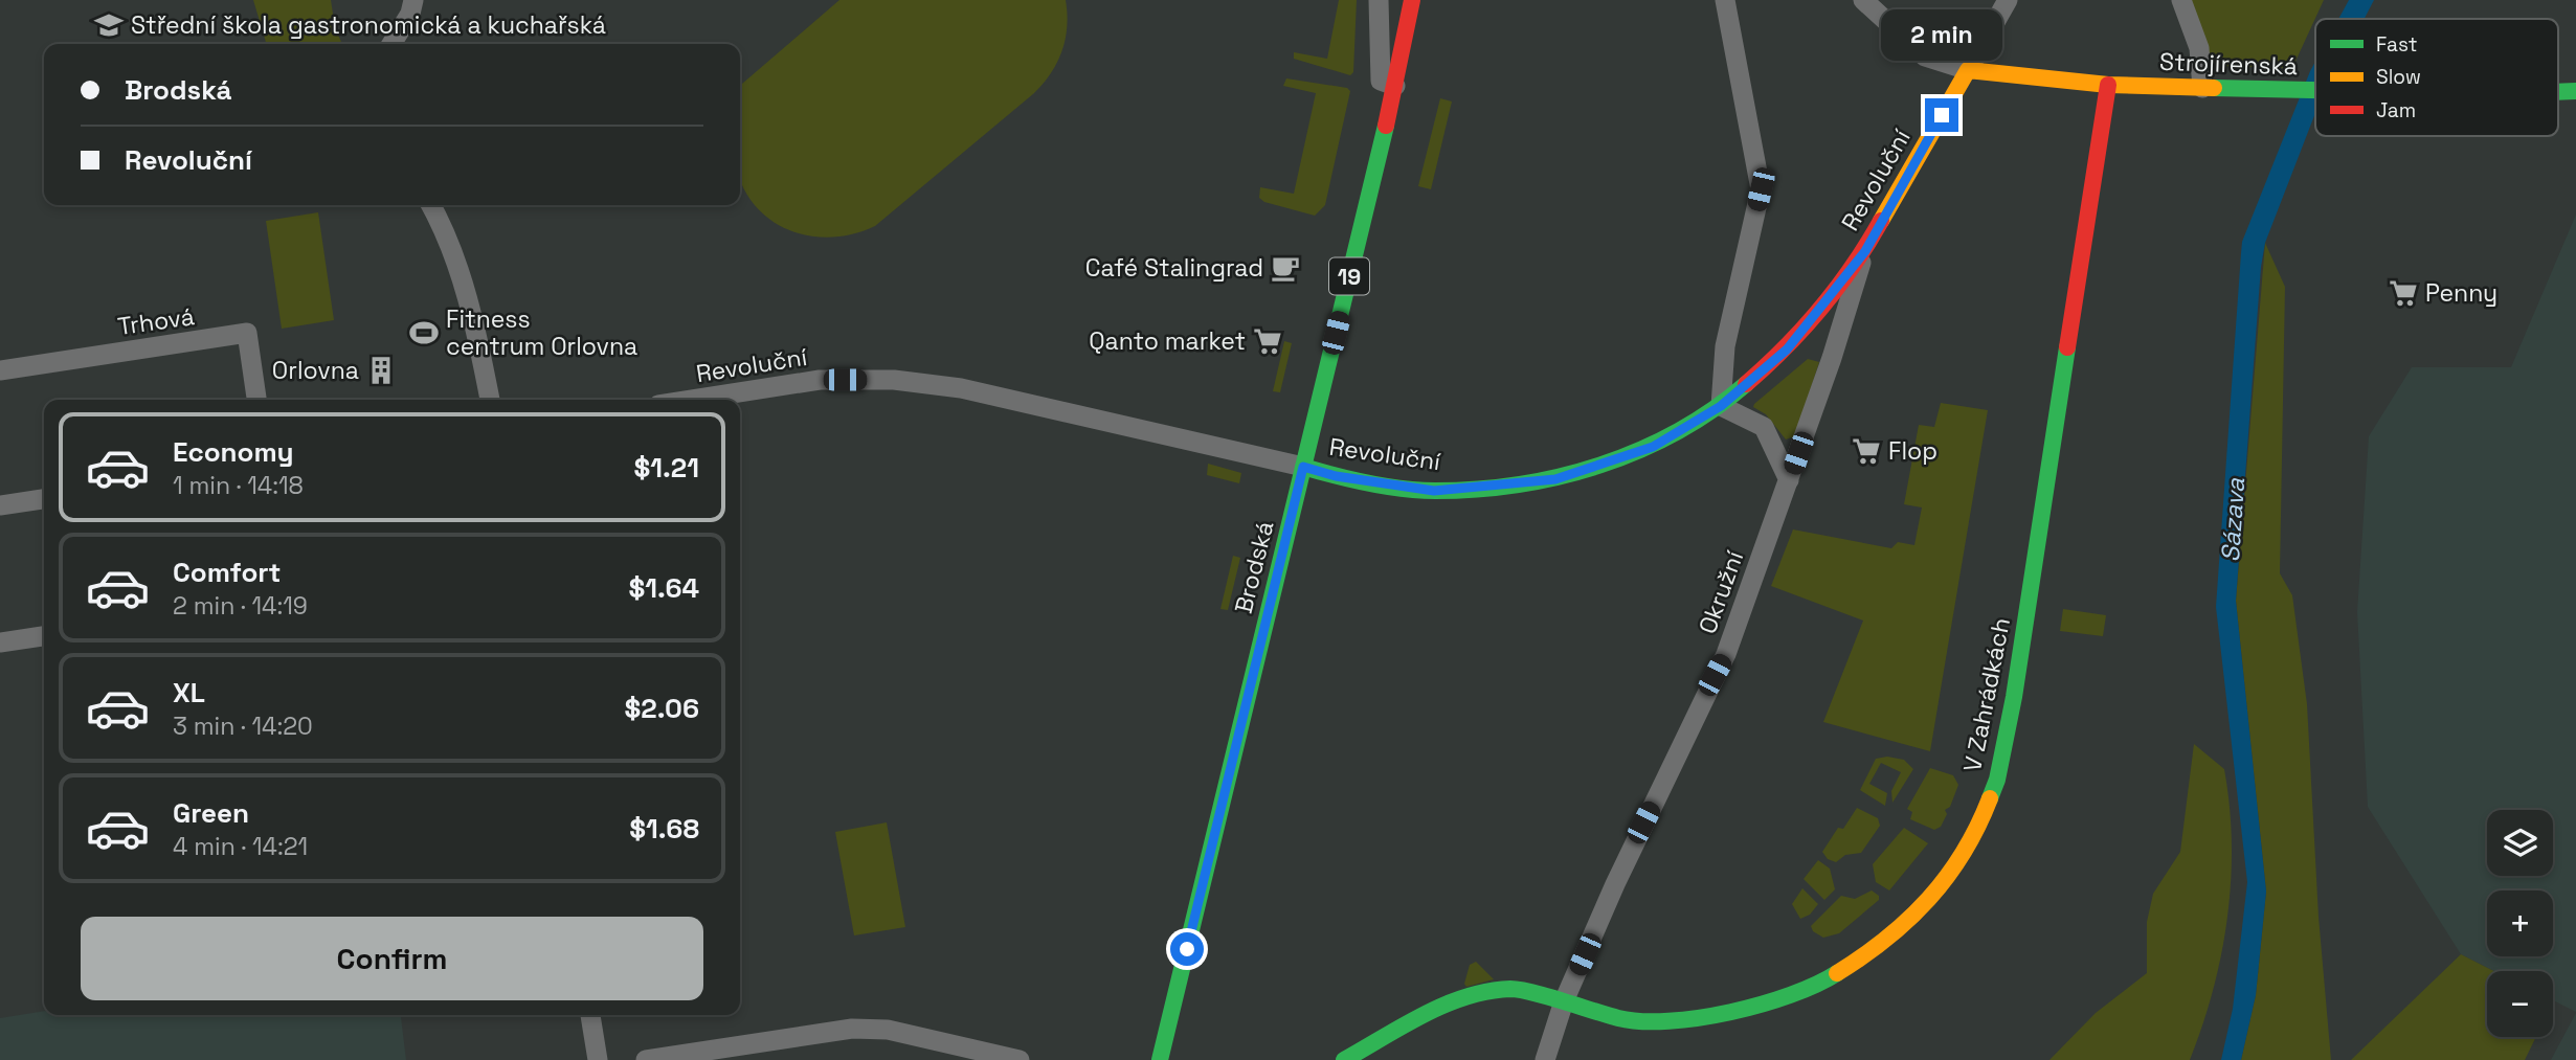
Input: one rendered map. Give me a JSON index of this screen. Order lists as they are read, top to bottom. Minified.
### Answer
{"streets":{"street":["Strojírenská","Revoluční","19","Trhová","Brodská","Okružní","V Zahrádkách"]},"crossings":[["Strojírenská","Revoluční"],["Strojírenská","V Zahrádkách"],["Revoluční","Brodská"],["Revoluční","Okružní"],["19","Brodská"],["Okružní","V Zahrádkách"]],"water":["Sázava"],"places":{"school or university":["Střední škola gastronomická a kuchařská"],"cafe":["Café Stalingrad"],"supermarket":["Penny","Qanto market","Flop"],"sports":["Fitness centrum Orlovna"],"building":["Orlovna"]},"legend":["Fast","Slow","Jam"],"page":{"bubble":"2 min","banner":["Brodská","Revoluční"],"list":[{"name":"Economy","note":"1 min · 14:18","value":"$1.21"},{"name":"Comfort","note":"2 min · 14:19","value":"$1.64"},{"name":"XL","note":"3 min · 14:20","value":"$2.06"},{"name":"Green","note":"4 min · 14:21","value":"$1.68"}],"map_buttons":["+","−"],"buttons":"Confirm"}}
